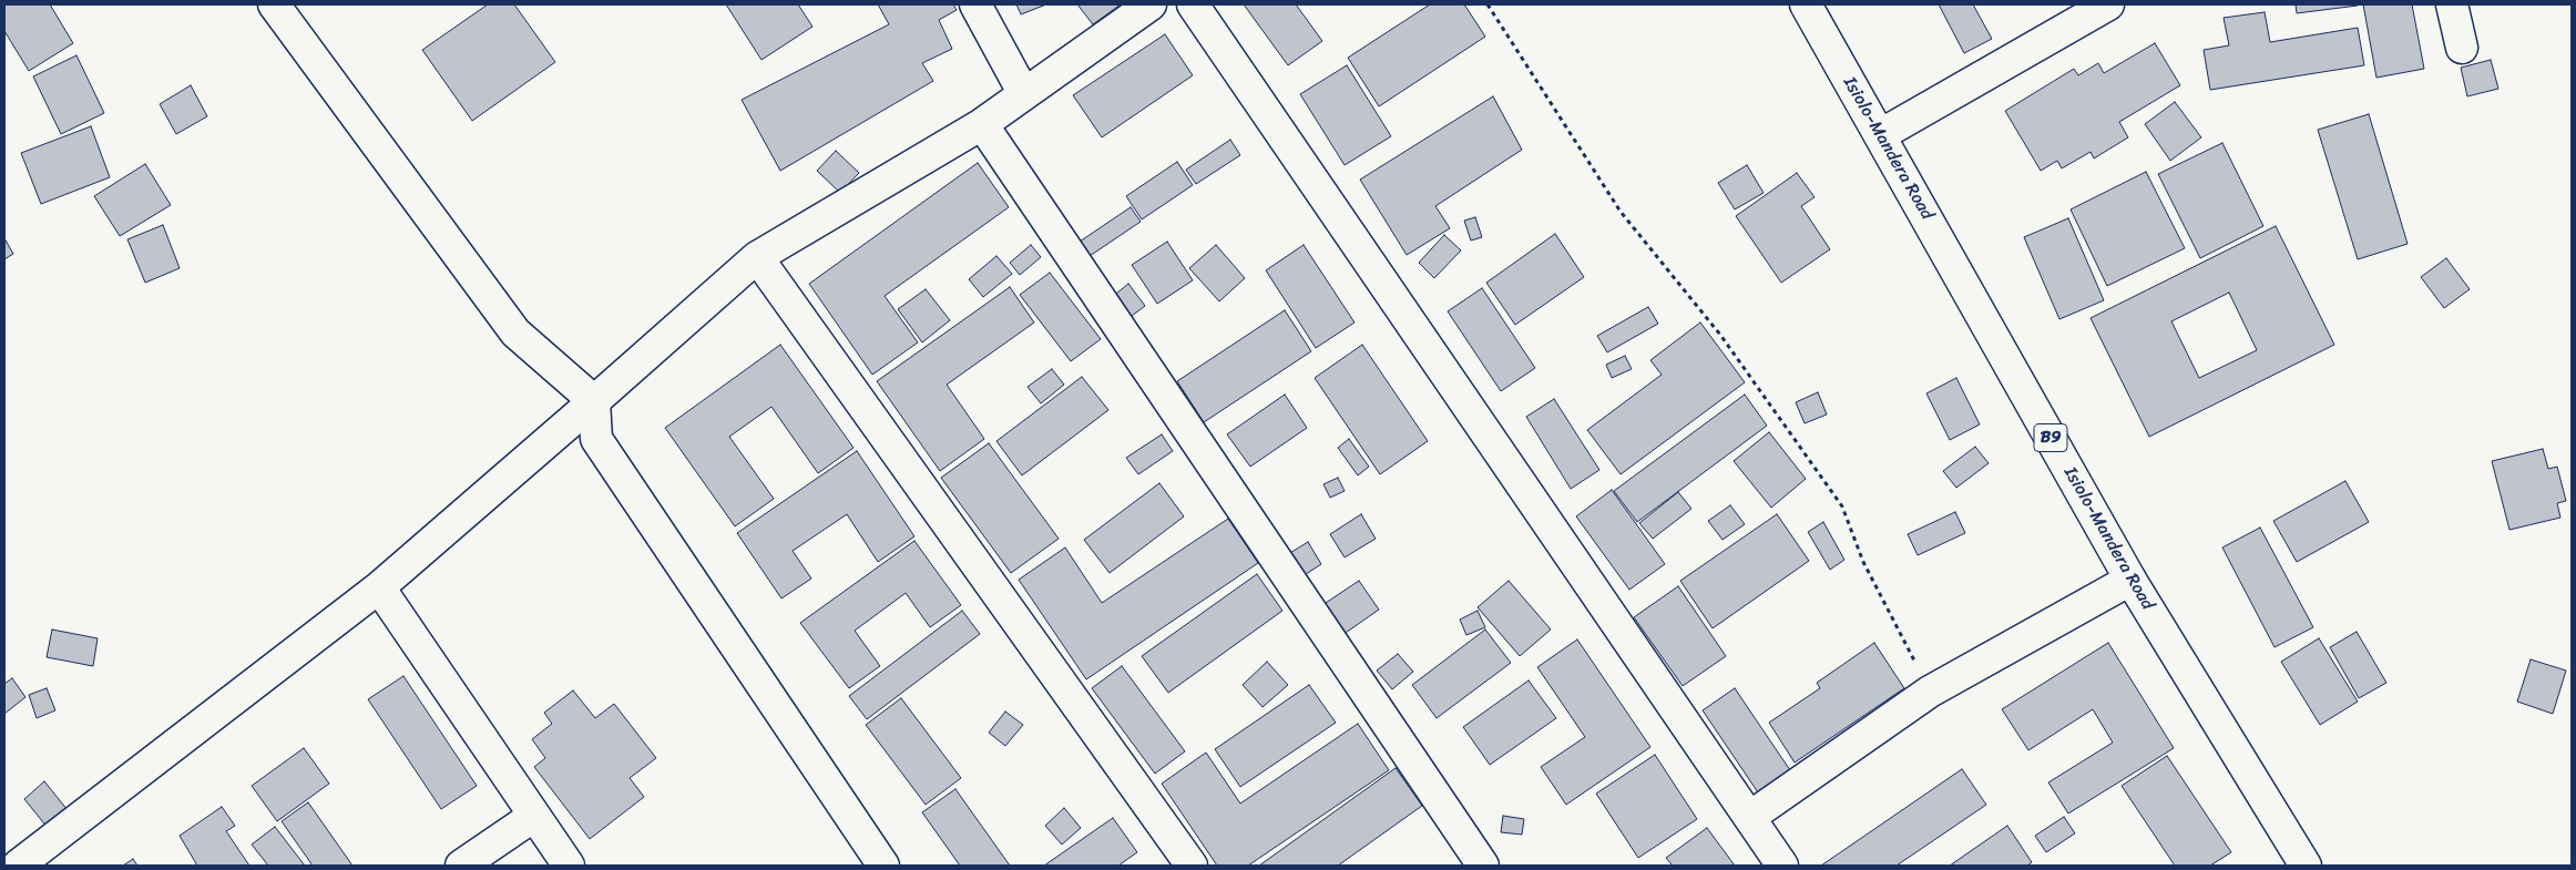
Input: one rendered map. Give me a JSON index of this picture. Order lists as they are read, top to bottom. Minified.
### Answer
{"streets":{"main road":["Isiolo-Mandera Road","B9"]}}
